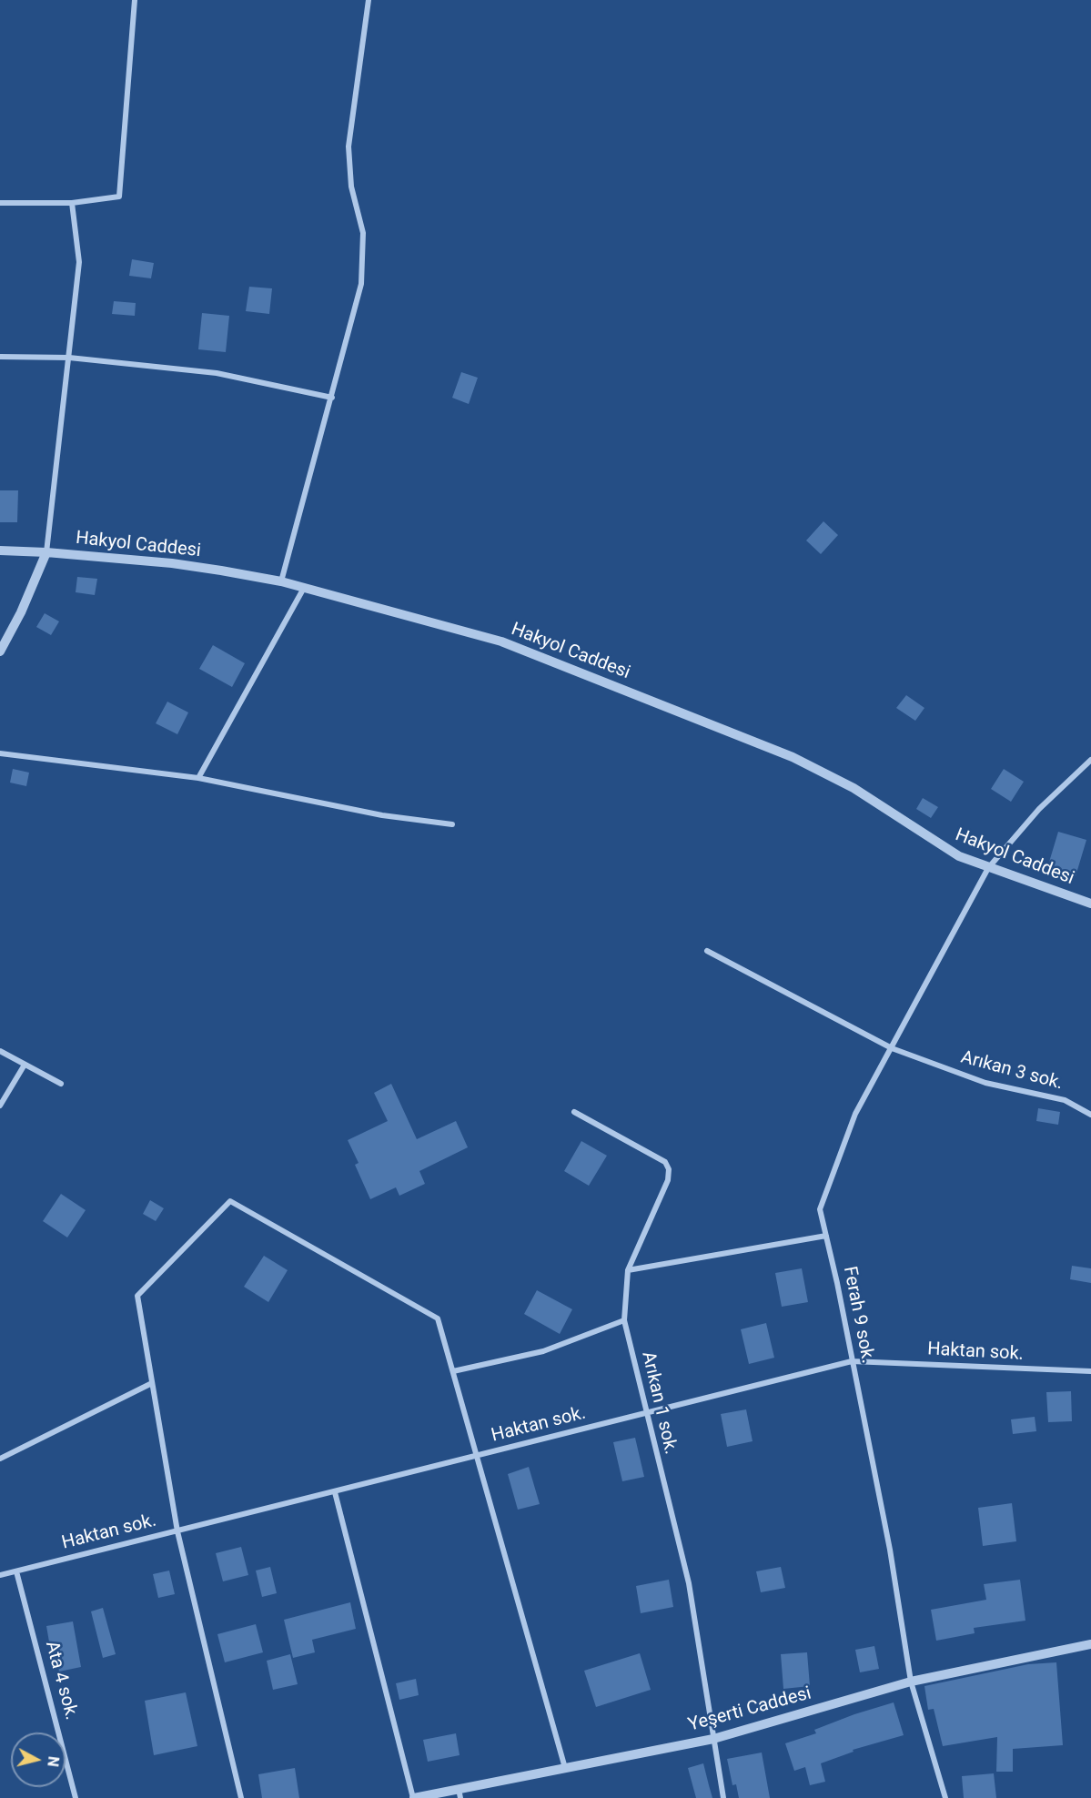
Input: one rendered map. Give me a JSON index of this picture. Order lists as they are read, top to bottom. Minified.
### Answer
{"streets":{"street":["Hakyol Caddesi","Arıkan 3 sok.","Ferah 9 sok.","Haktan sok.","Arıkan 1 sok.","Ata 4 sok.","Yeşerti Caddesi"]},"crossings":[["Hakyol Caddesi","Ferah 9 sok."],["Arıkan 3 sok.","Ferah 9 sok."],["Ferah 9 sok.","Haktan sok."],["Ferah 9 sok.","Yeşerti Caddesi"],["Haktan sok.","Arıkan 1 sok."],["Haktan sok.","Ata 4 sok."],["Arıkan 1 sok.","Yeşerti Caddesi"]],"north":"right"}
